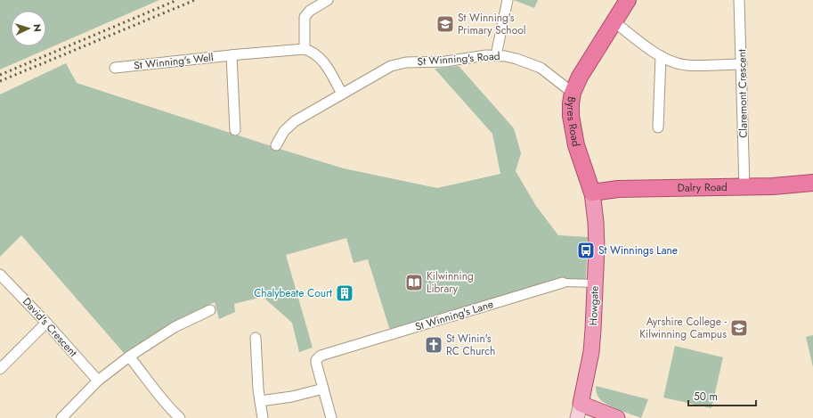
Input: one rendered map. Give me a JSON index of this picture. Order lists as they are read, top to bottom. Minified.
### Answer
{"streets":{"highway":["Byres Road","Dalry Road"],"main road":["Howgate"],"street":["St Winning's Road","St Winning's Well","Claremont Crescent","St Winning's Lane","David's Crescent"]},"crossings":[["St Winning's Road","Byres Road"],["Claremont Crescent","Dalry Road"],["Byres Road","Dalry Road"],["Byres Road","Howgate"],["Dalry Road","Howgate"],["Howgate","St Winning's Lane"]],"places":{"school or university":["St Winning's Primary School","Ayrshire College - Kilwinning Campus"],"bus stop":["St Winnings Lane"],"library":["Kilwinning Library"],"building":["Chalybeate Court"],"church":["St Winin's RC Church"]},"scale_bar":"50 m","north":"right"}
